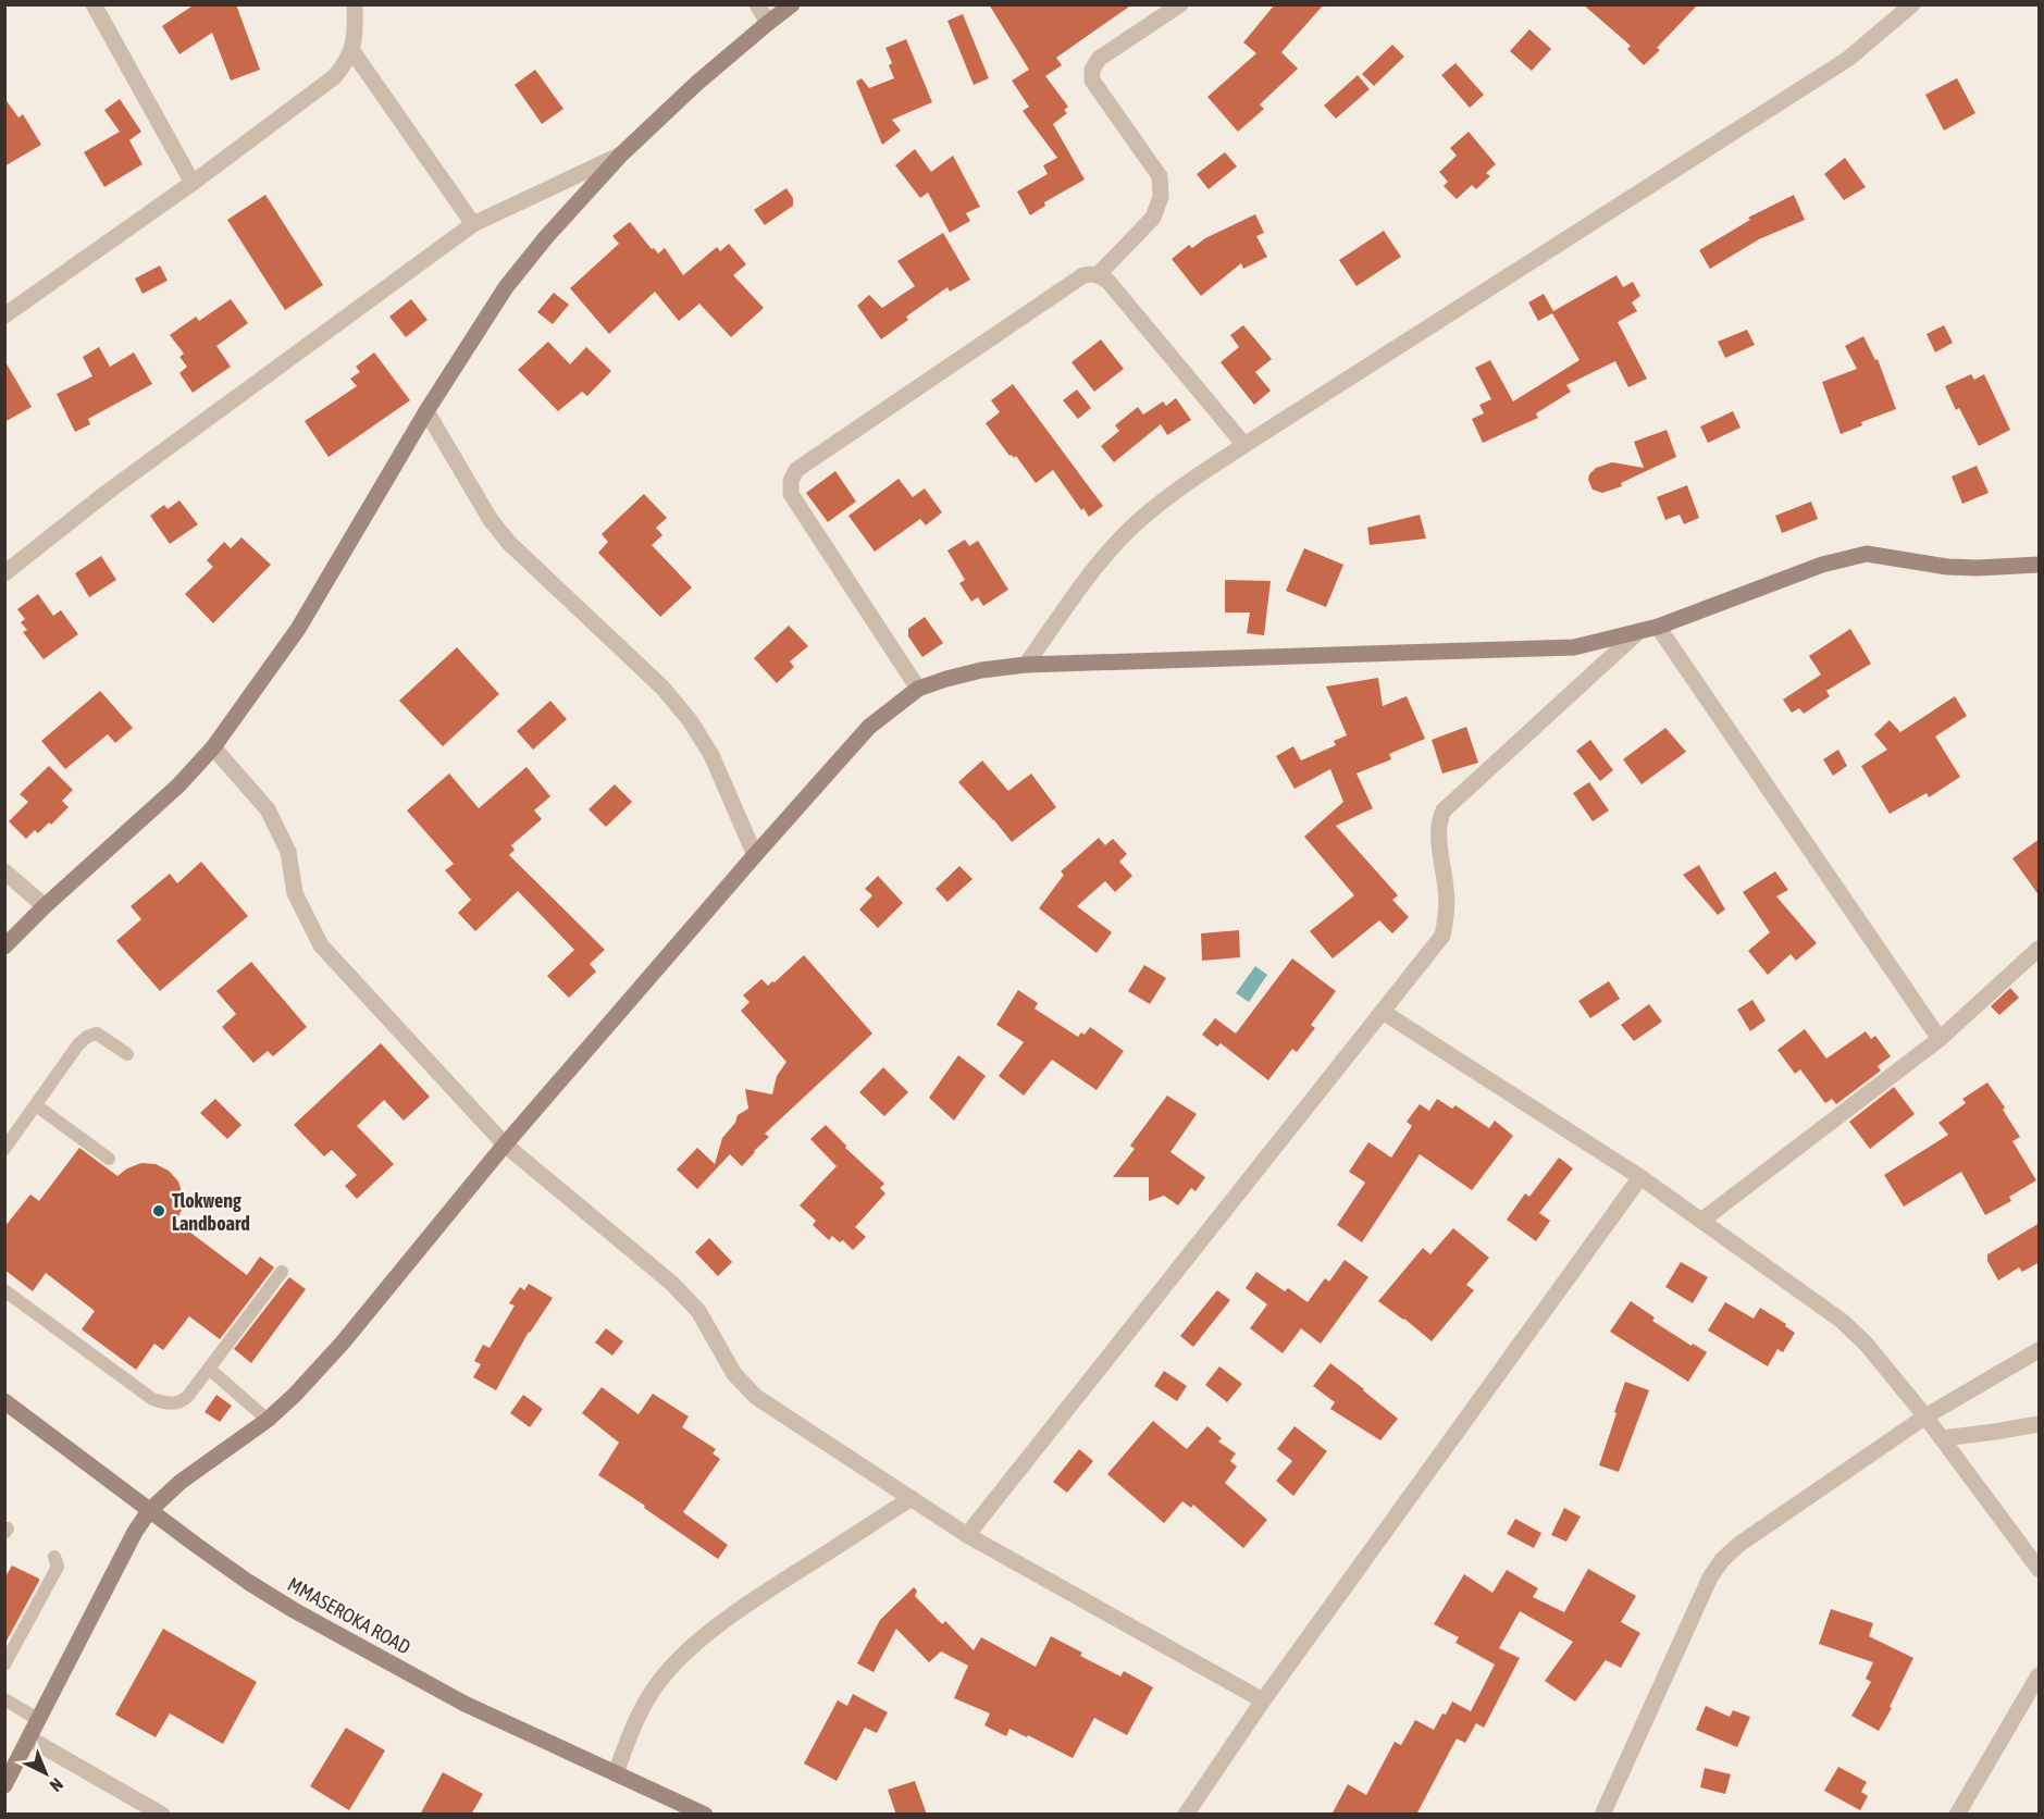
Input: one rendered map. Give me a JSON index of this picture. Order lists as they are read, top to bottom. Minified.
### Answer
{"streets":{"street":["MMASEROKA ROAD"]},"places":["Tlokweng Landboard"],"north":"bottom right"}
